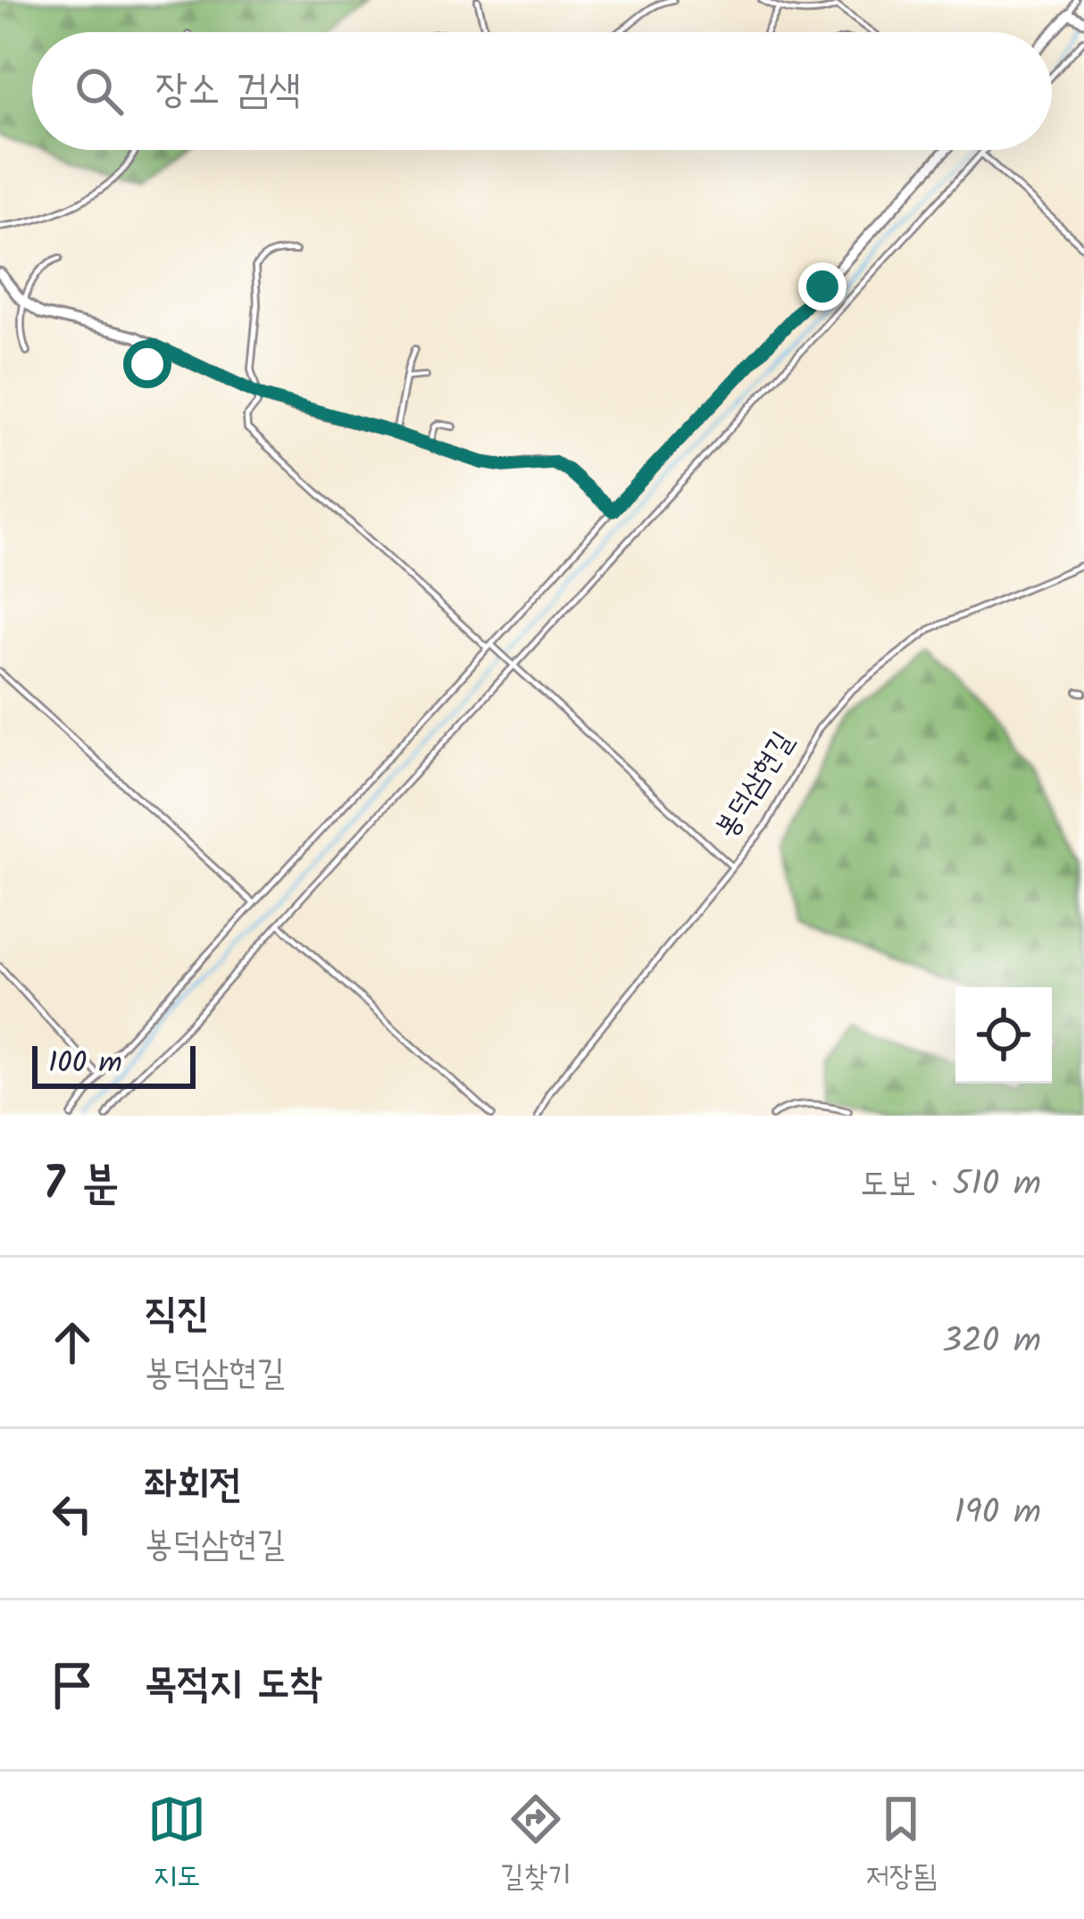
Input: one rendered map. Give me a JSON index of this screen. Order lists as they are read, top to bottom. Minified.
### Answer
{"streets":{"lane":["봉덕삼현길"]},"scale_bar":"100 m","page":{"search":"장소 검색","scale":"100 m","heading":["7 분","도보 · 510 m"],"list":[["직진","봉덕삼현길","320 m"],["좌회전","봉덕삼현길","190 m"],"목적지 도착"],"nav":["지도","길찾기","저장됨"]}}
